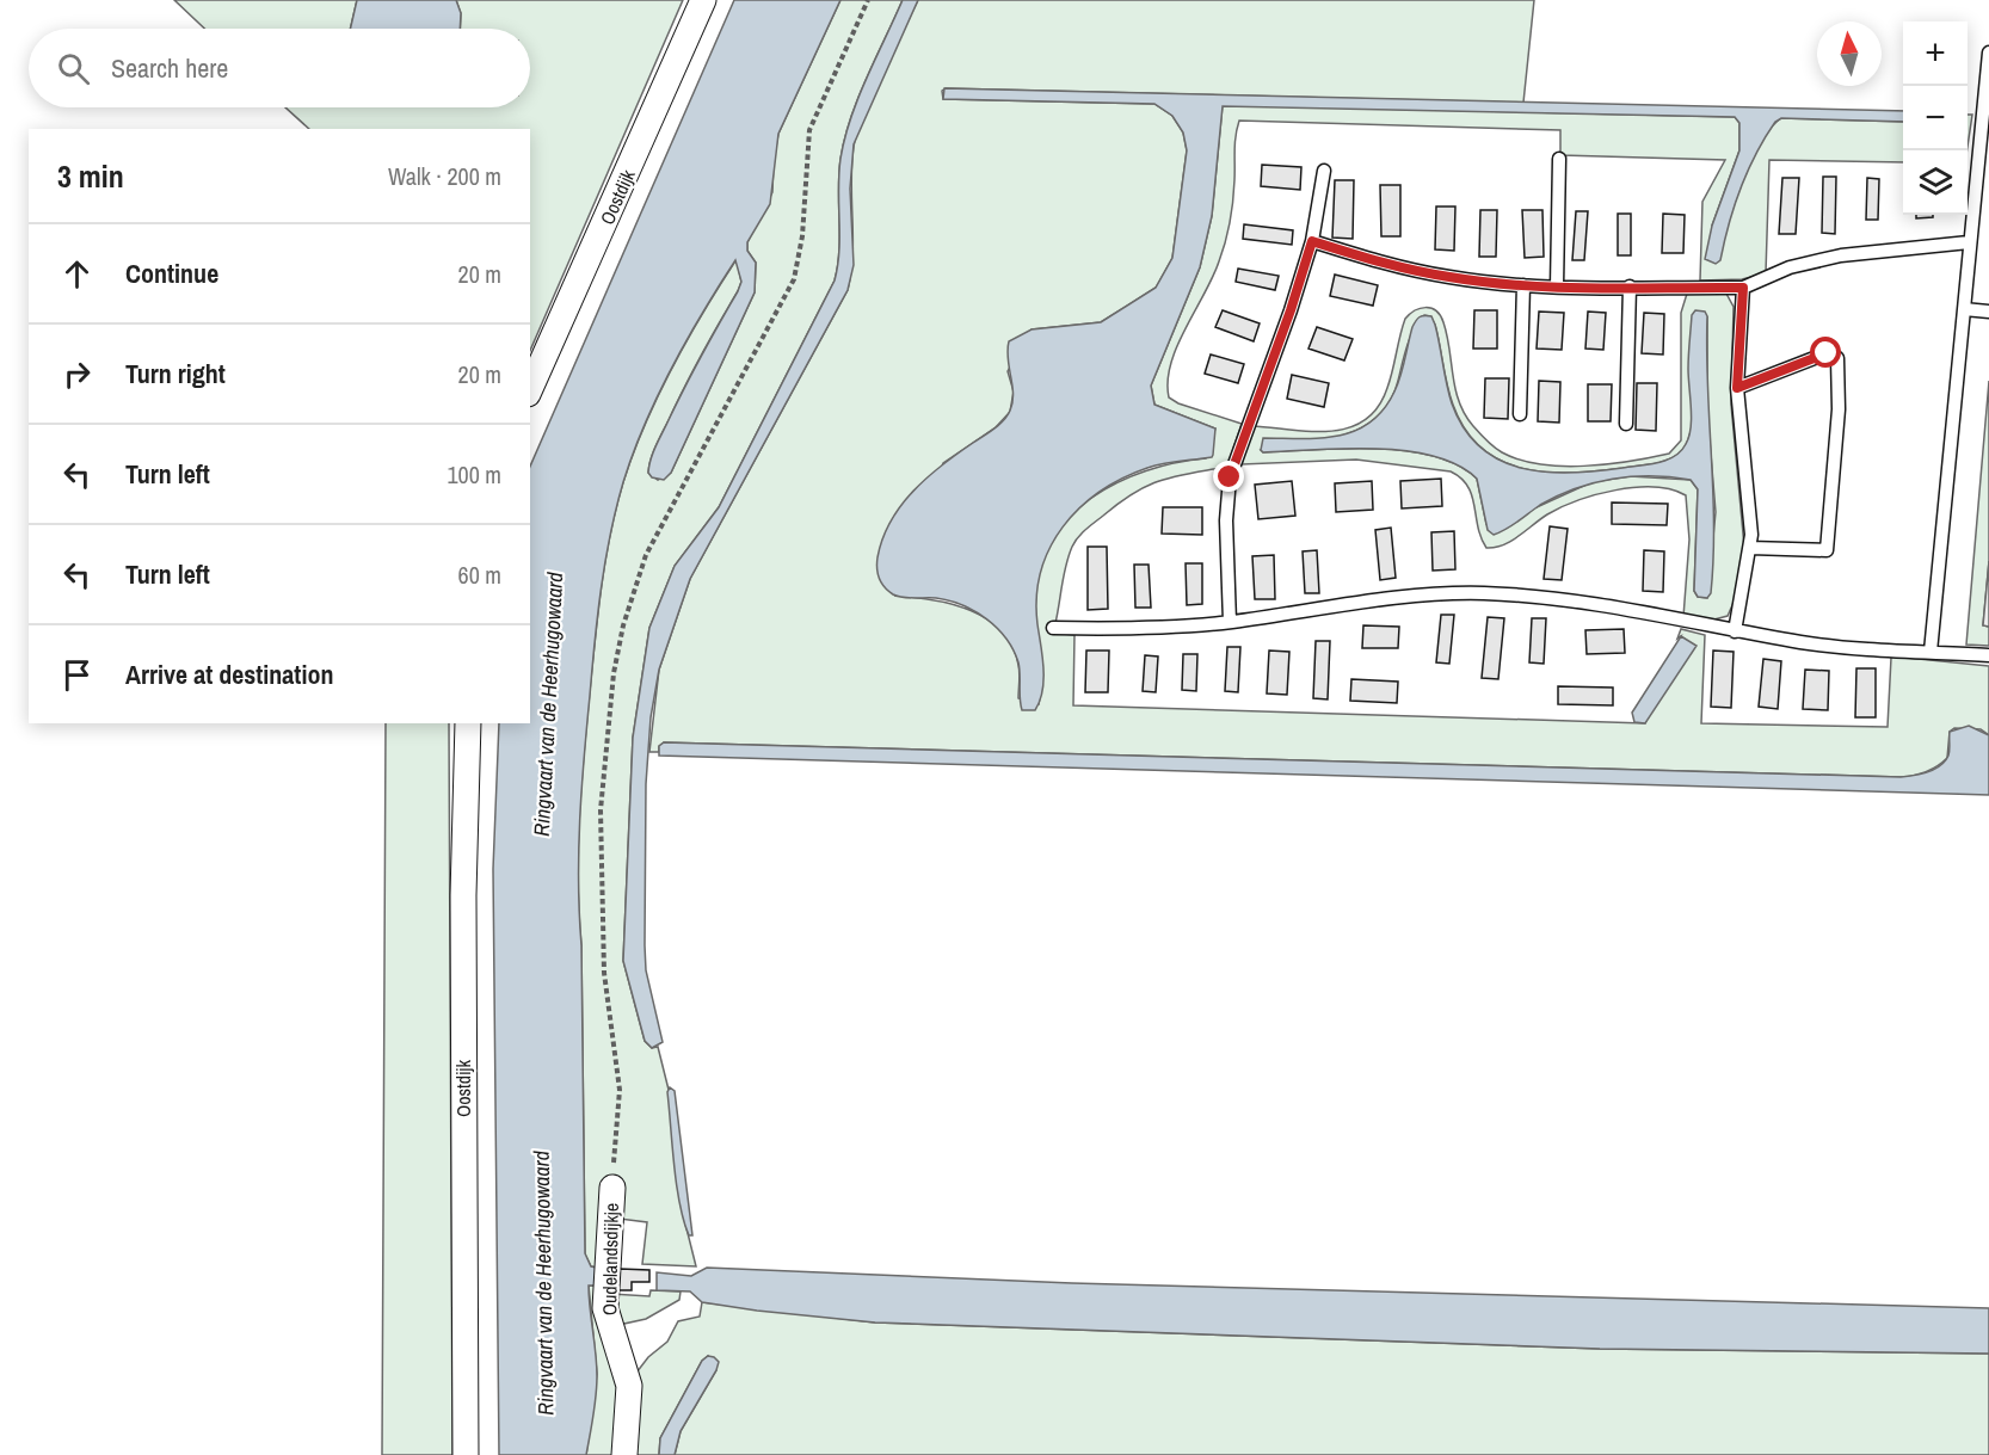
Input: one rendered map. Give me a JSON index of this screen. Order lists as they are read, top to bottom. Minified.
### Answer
{"streets":{"street":["Oostdijk","Oudelandsdijkje"]},"water":["Ringvaart van de Heerhugowaard"],"north":"top","page":{"map_buttons":["+","−"],"search":"Search here","heading":["3 min","Walk · 200 m"],"list":[["Continue","20 m"],["Turn right","20 m"],["Turn left","100 m"],["Turn left","60 m"],"Arrive at destination"]}}
